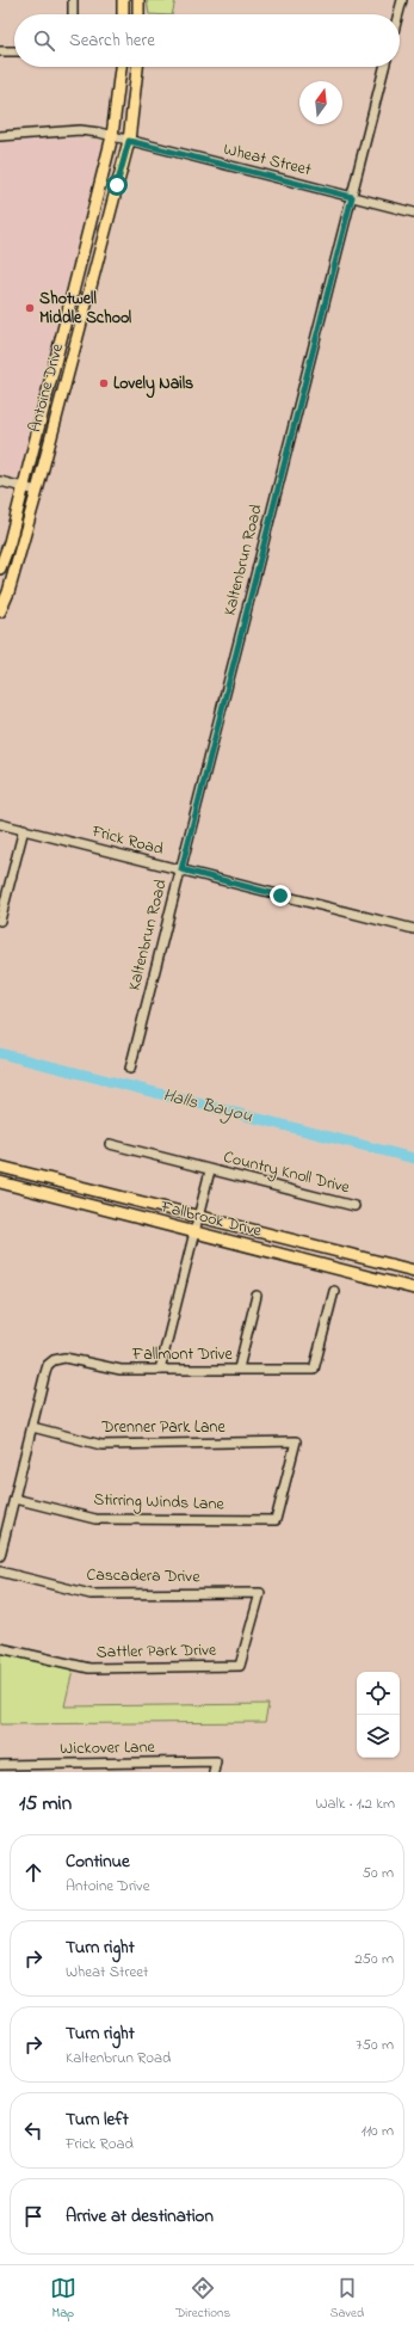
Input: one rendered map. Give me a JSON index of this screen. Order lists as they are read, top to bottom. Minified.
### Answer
{"streets":{"main road":["Antoine Drive","Fallbrook Drive"],"street":["Wheat Street","Kaltenbrun Road","Frick Road","Country Knoll Drive","Fallmont Drive","Drenner Park Lane","Stirring Winds Lane","Cascadera Drive","Sattler Park Drive","Wickover Lane"]},"crossings":[["Wheat Street","Antoine Drive"],["Wheat Street","Kaltenbrun Road"],["Kaltenbrun Road","Frick Road"],["Country Knoll Drive","Fallbrook Drive"],["Country Knoll Drive","Fallmont Drive"],["Fallmont Drive","Drenner Park Lane"],["Drenner Park Lane","Stirring Winds Lane"],["Cascadera Drive","Sattler Park Drive"]],"water":["Halls Bayou"],"places":["Shotwell Middle School","Lovely Nails"],"north":"top","page":{"search":"Search here","heading":["15 min","Walk · 1.2 km"],"list":[["Continue","Antoine Drive","50 m"],["Turn right","Wheat Street","250 m"],["Turn right","Kaltenbrun Road","750 m"],["Turn left","Frick Road","110 m"],"Arrive at destination"],"nav":["Map","Directions","Saved"]}}
